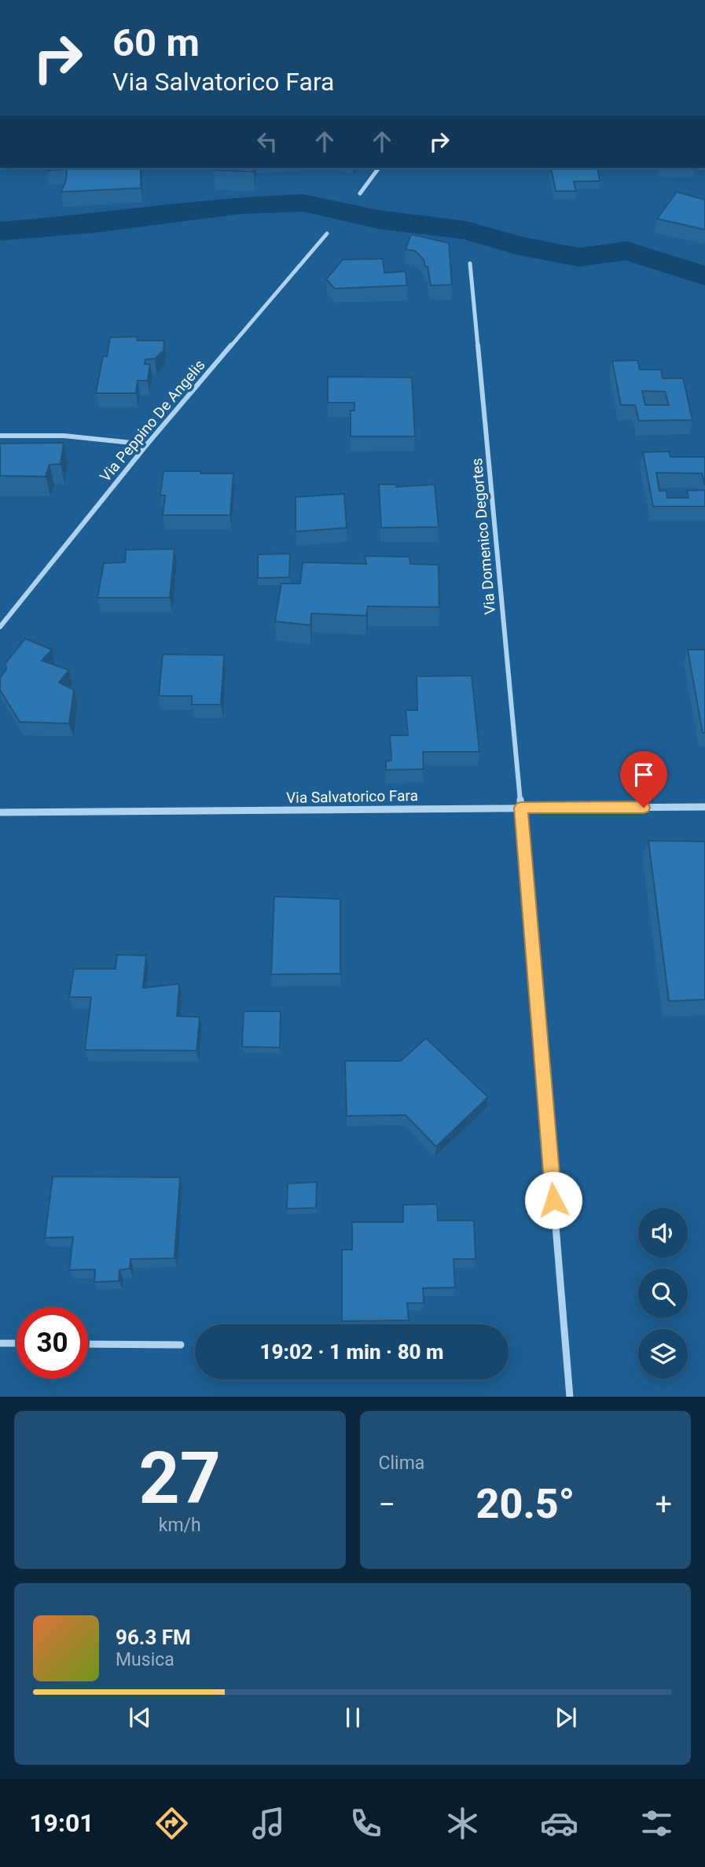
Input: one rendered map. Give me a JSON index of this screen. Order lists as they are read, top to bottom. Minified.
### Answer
{"streets":{"street":["Via Peppino De Angelis","Via Domenico Degortes","Via Salvatorico Fara"]},"crossings":[["Via Domenico Degortes","Via Salvatorico Fara"]],"page":{"turn":["60 m","Via Salvatorico Fara"],"limit":"30","trip":"19:02 · 1 min · 80 m","tile":[["27","km/h"],"Clima"],"heat":["−","20.5°","+"],"song":["96.3 FM","Musica"],"tabs":"19:01"}}
